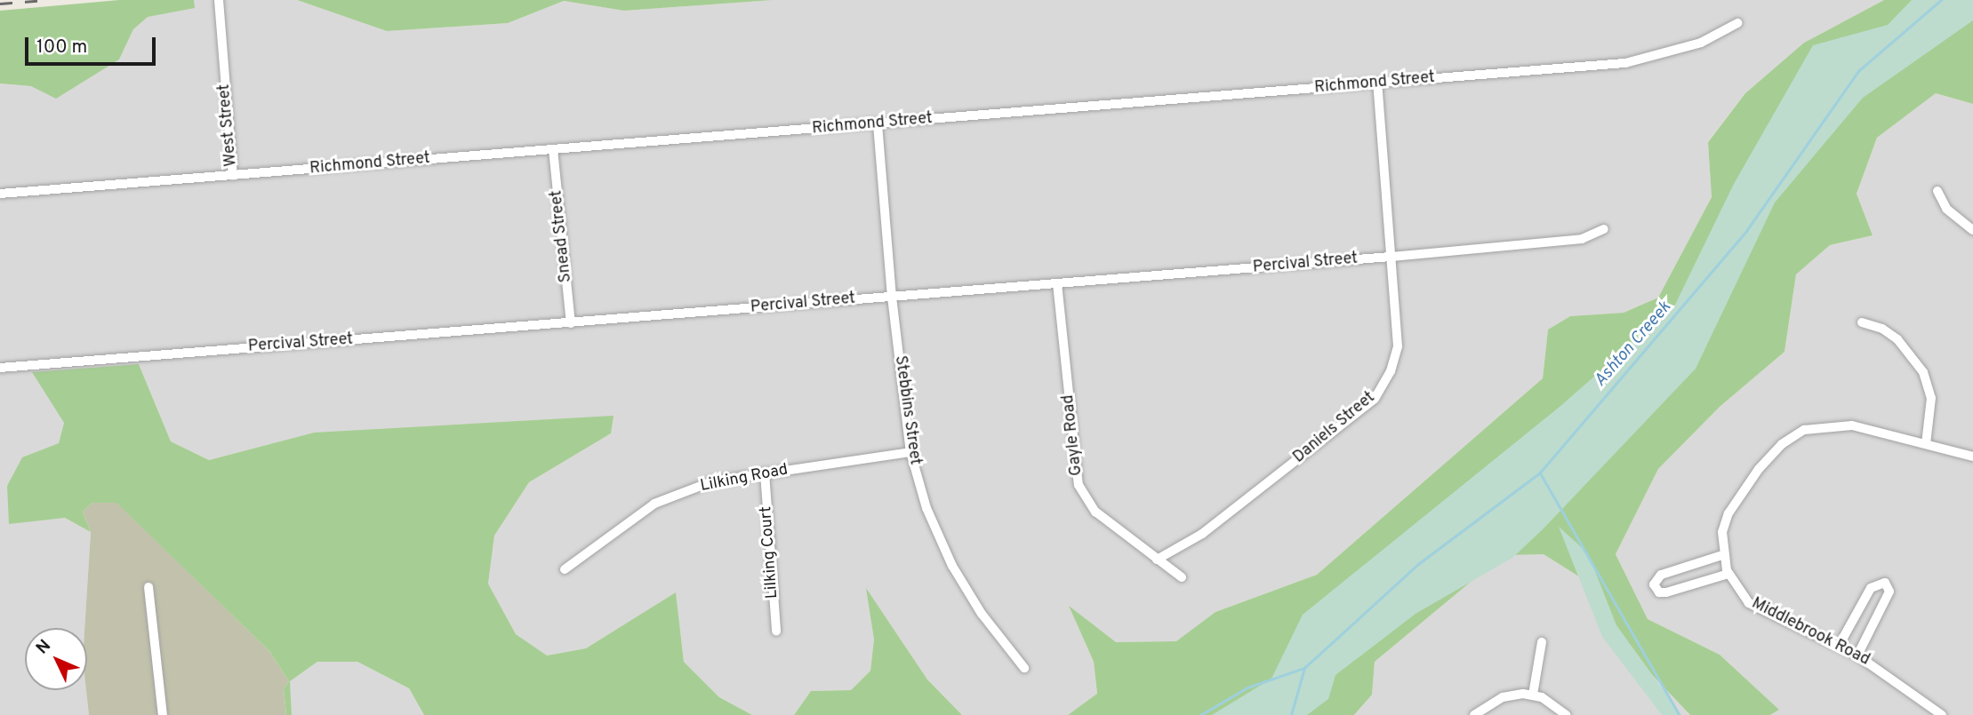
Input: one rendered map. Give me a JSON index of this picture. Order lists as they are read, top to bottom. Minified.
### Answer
{"streets":{"street":["Richmond Street","West Street","Snead Street","Percival Street","Stebbins Street","Daniels Street","Gayle Road","Lilking Road","Lilking Court","Middlebrook Road"]},"crossings":[["Richmond Street","West Street"],["Richmond Street","Snead Street"],["Richmond Street","Stebbins Street"],["Richmond Street","Daniels Street"],["Snead Street","Percival Street"],["Percival Street","Stebbins Street"],["Percival Street","Daniels Street"],["Percival Street","Gayle Road"],["Stebbins Street","Lilking Road"],["Daniels Street","Gayle Road"],["Lilking Road","Lilking Court"]],"water":["Ashton Creeek"],"scale_bar":"100 m","north":"top left"}
